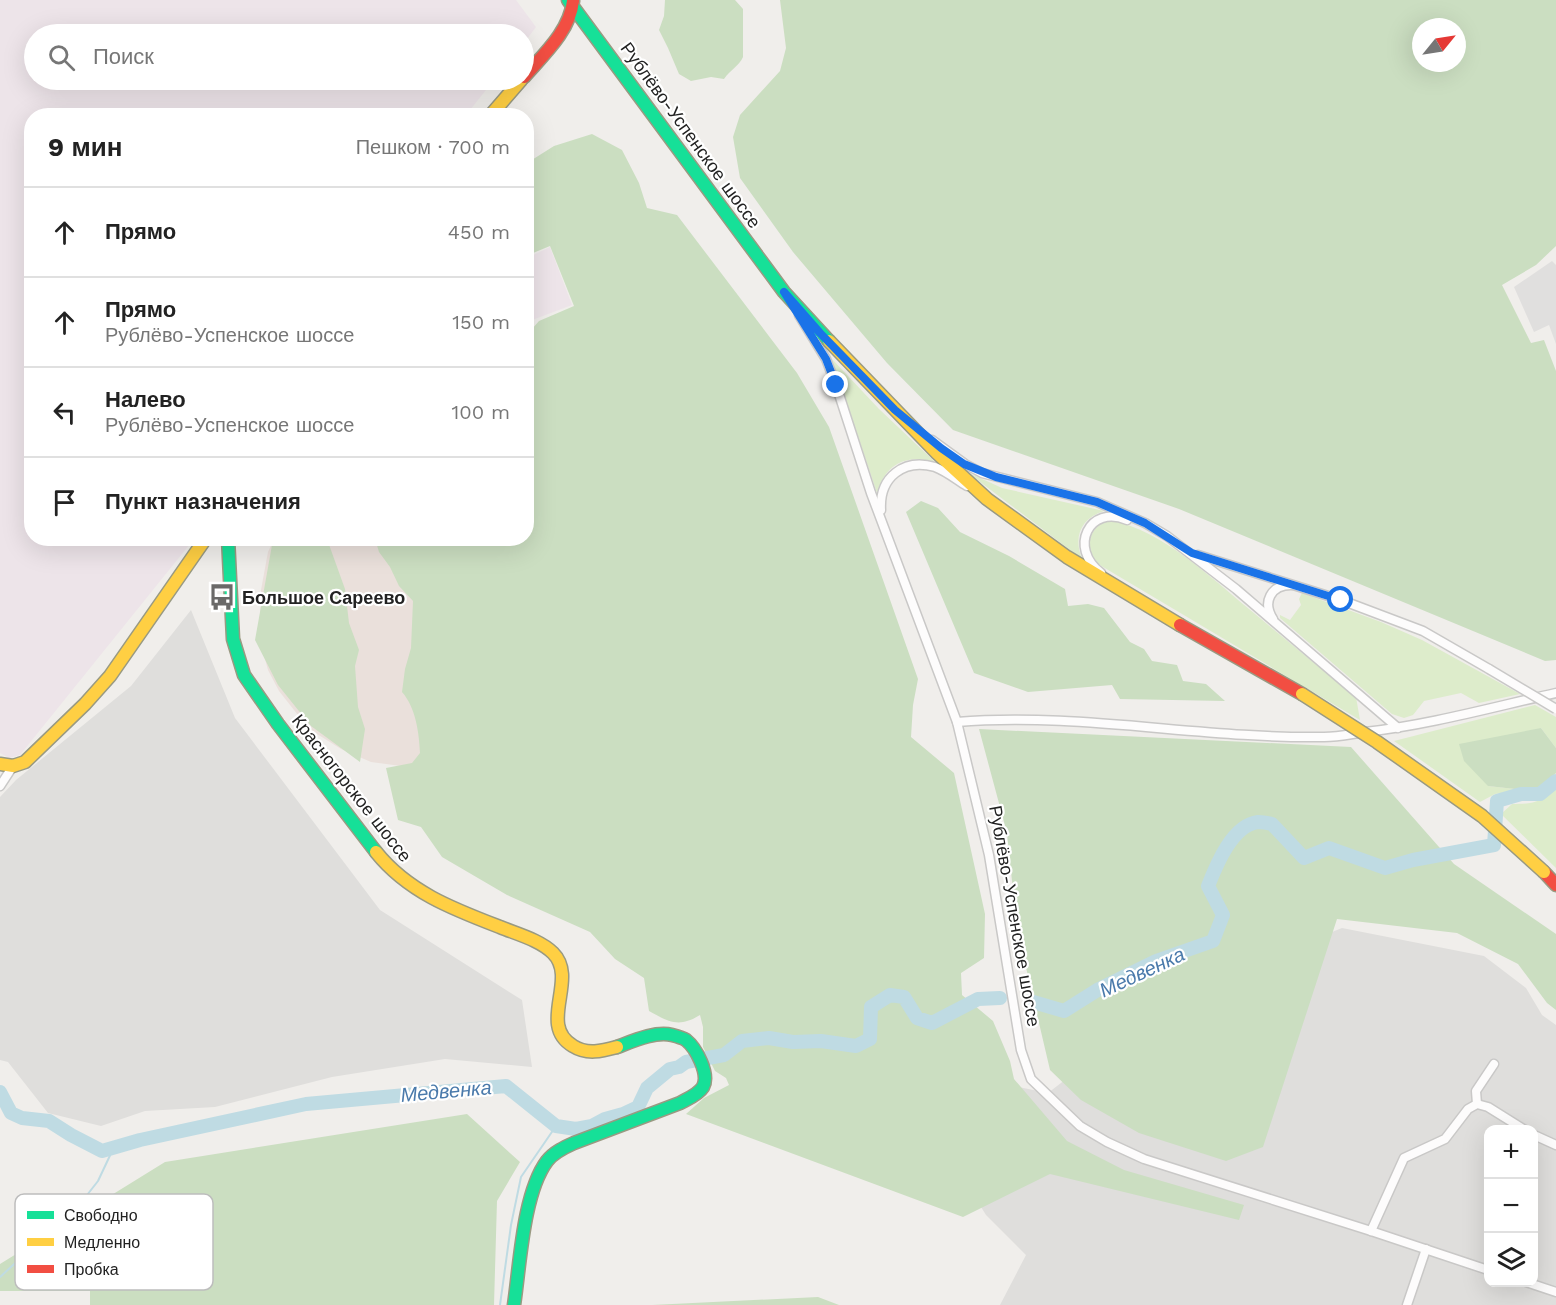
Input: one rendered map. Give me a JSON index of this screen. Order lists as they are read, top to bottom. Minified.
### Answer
{"streets":{"main road":["Рублёво-Успенское шоссе","Красногорское шоссе"]},"water":["Медвенка"],"places":{"bus stop":["Большое Сареево"]},"legend":["Свободно","Медленно","Пробка"],"north":"top right","page":{"search":"Поиск","heading":["9 мин","Пешком · 700 m"],"list":[["Прямо","450 m"],["Прямо","Рублёво-Успенское шоссе","150 m"],["Налево","Рублёво-Успенское шоссе","100 m"],"Пункт назначения"],"map_buttons":["+","−"]}}
